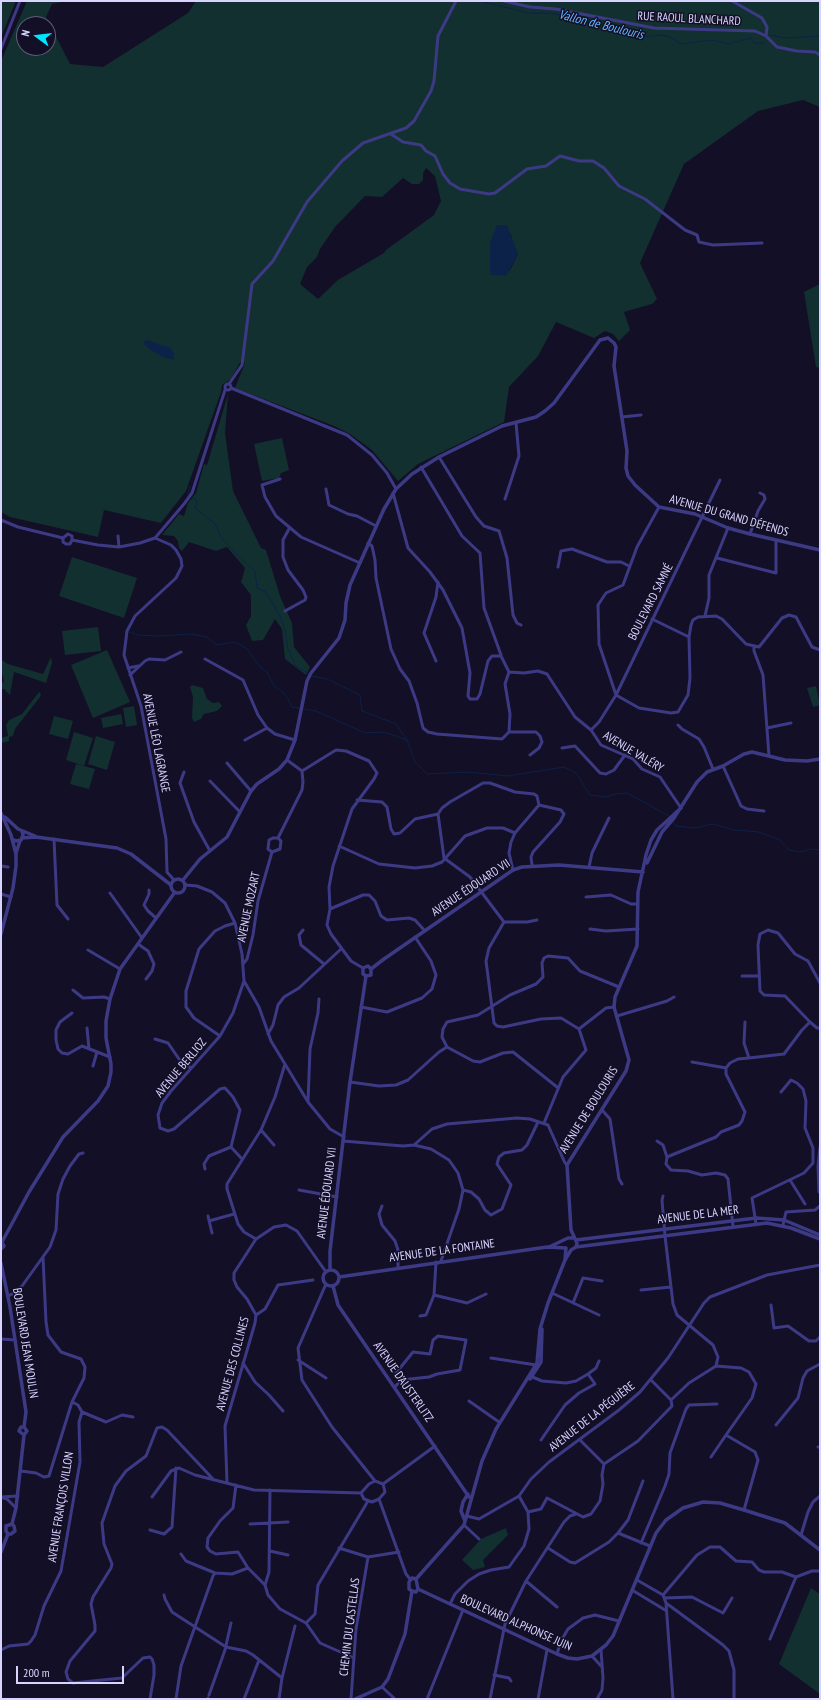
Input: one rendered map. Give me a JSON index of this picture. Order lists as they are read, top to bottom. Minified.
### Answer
{"streets":{"street":["RUE RAOUL BLANCHARD","AVENUE DU GRAND DÉFENDS","BOULEVARD SAMNÉ","AVENUE LÉO LAGRANGE","AVENUE VALÉRY","AVENUE ÉDOUARD VII","AVENUE MOZART","AVENUE BERLIOZ","AVENUE DE BOULOURIS","AVENUE DE LA MER","AVENUE DE LA FONTAINE","BOULEVARD JEAN MOULIN","AVENUE DES COLLINES","AVENUE D'AUSTERLITZ","AVENUE DE LA PÉGUIÈRE","AVENUE FRANÇOIS VILLON","BOULEVARD ALPHONSE JUIN","CHEMIN DU CASTELLAS"]},"crossings":[["AVENUE DU GRAND DÉFENDS","BOULEVARD SAMNÉ"],["BOULEVARD SAMNÉ","AVENUE VALÉRY"],["AVENUE ÉDOUARD VII","AVENUE DE LA FONTAINE"],["AVENUE ÉDOUARD VII","AVENUE DES COLLINES"],["AVENUE ÉDOUARD VII","AVENUE D'AUSTERLITZ"],["AVENUE DE BOULOURIS","AVENUE DE LA MER"],["AVENUE DE BOULOURIS","AVENUE DE LA FONTAINE"],["AVENUE DE LA MER","AVENUE DE LA FONTAINE"],["AVENUE DE LA FONTAINE","AVENUE DES COLLINES"],["AVENUE DE LA FONTAINE","AVENUE D'AUSTERLITZ"],["BOULEVARD JEAN MOULIN","AVENUE FRANÇOIS VILLON"],["AVENUE DES COLLINES","AVENUE D'AUSTERLITZ"]],"water":["Vallon de Boulouris"],"scale_bar":"200 m","north":"left"}
